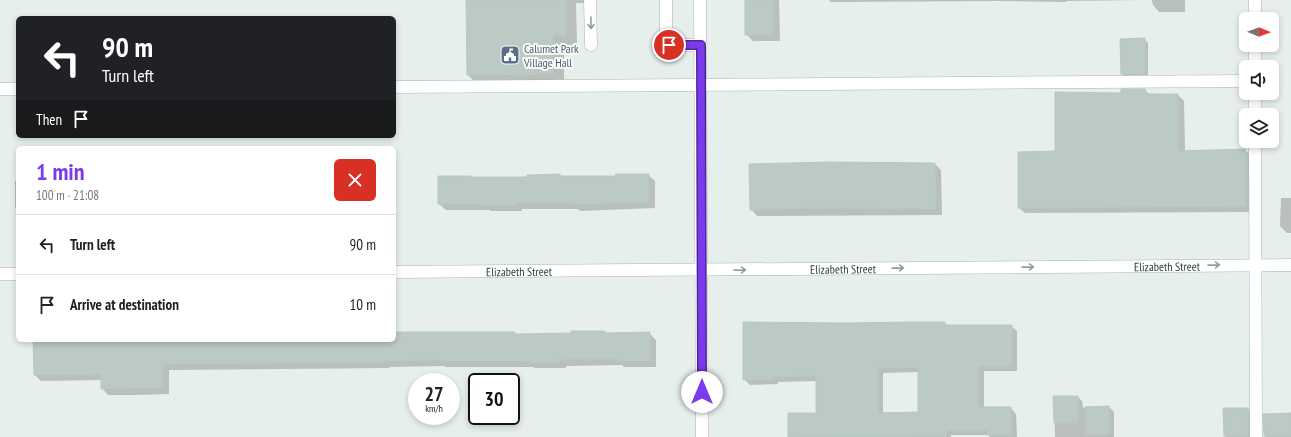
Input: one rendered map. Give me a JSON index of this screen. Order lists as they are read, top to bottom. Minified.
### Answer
{"streets":{"street":["Elizabeth Street"]},"one_way":["Elizabeth Street"],"places":{"public building":["Calumet Park Village Hall"]},"north":"right","page":{"turn":["90 m","Turn left"],"then":"Then","heading":["1 min","100 m · 21:08"],"list":[{"name":"Turn left","value":"90 m"},{"name":"Arrive at destination","value":"10 m"}],"speed":"27 km/h","limit":"30"}}
